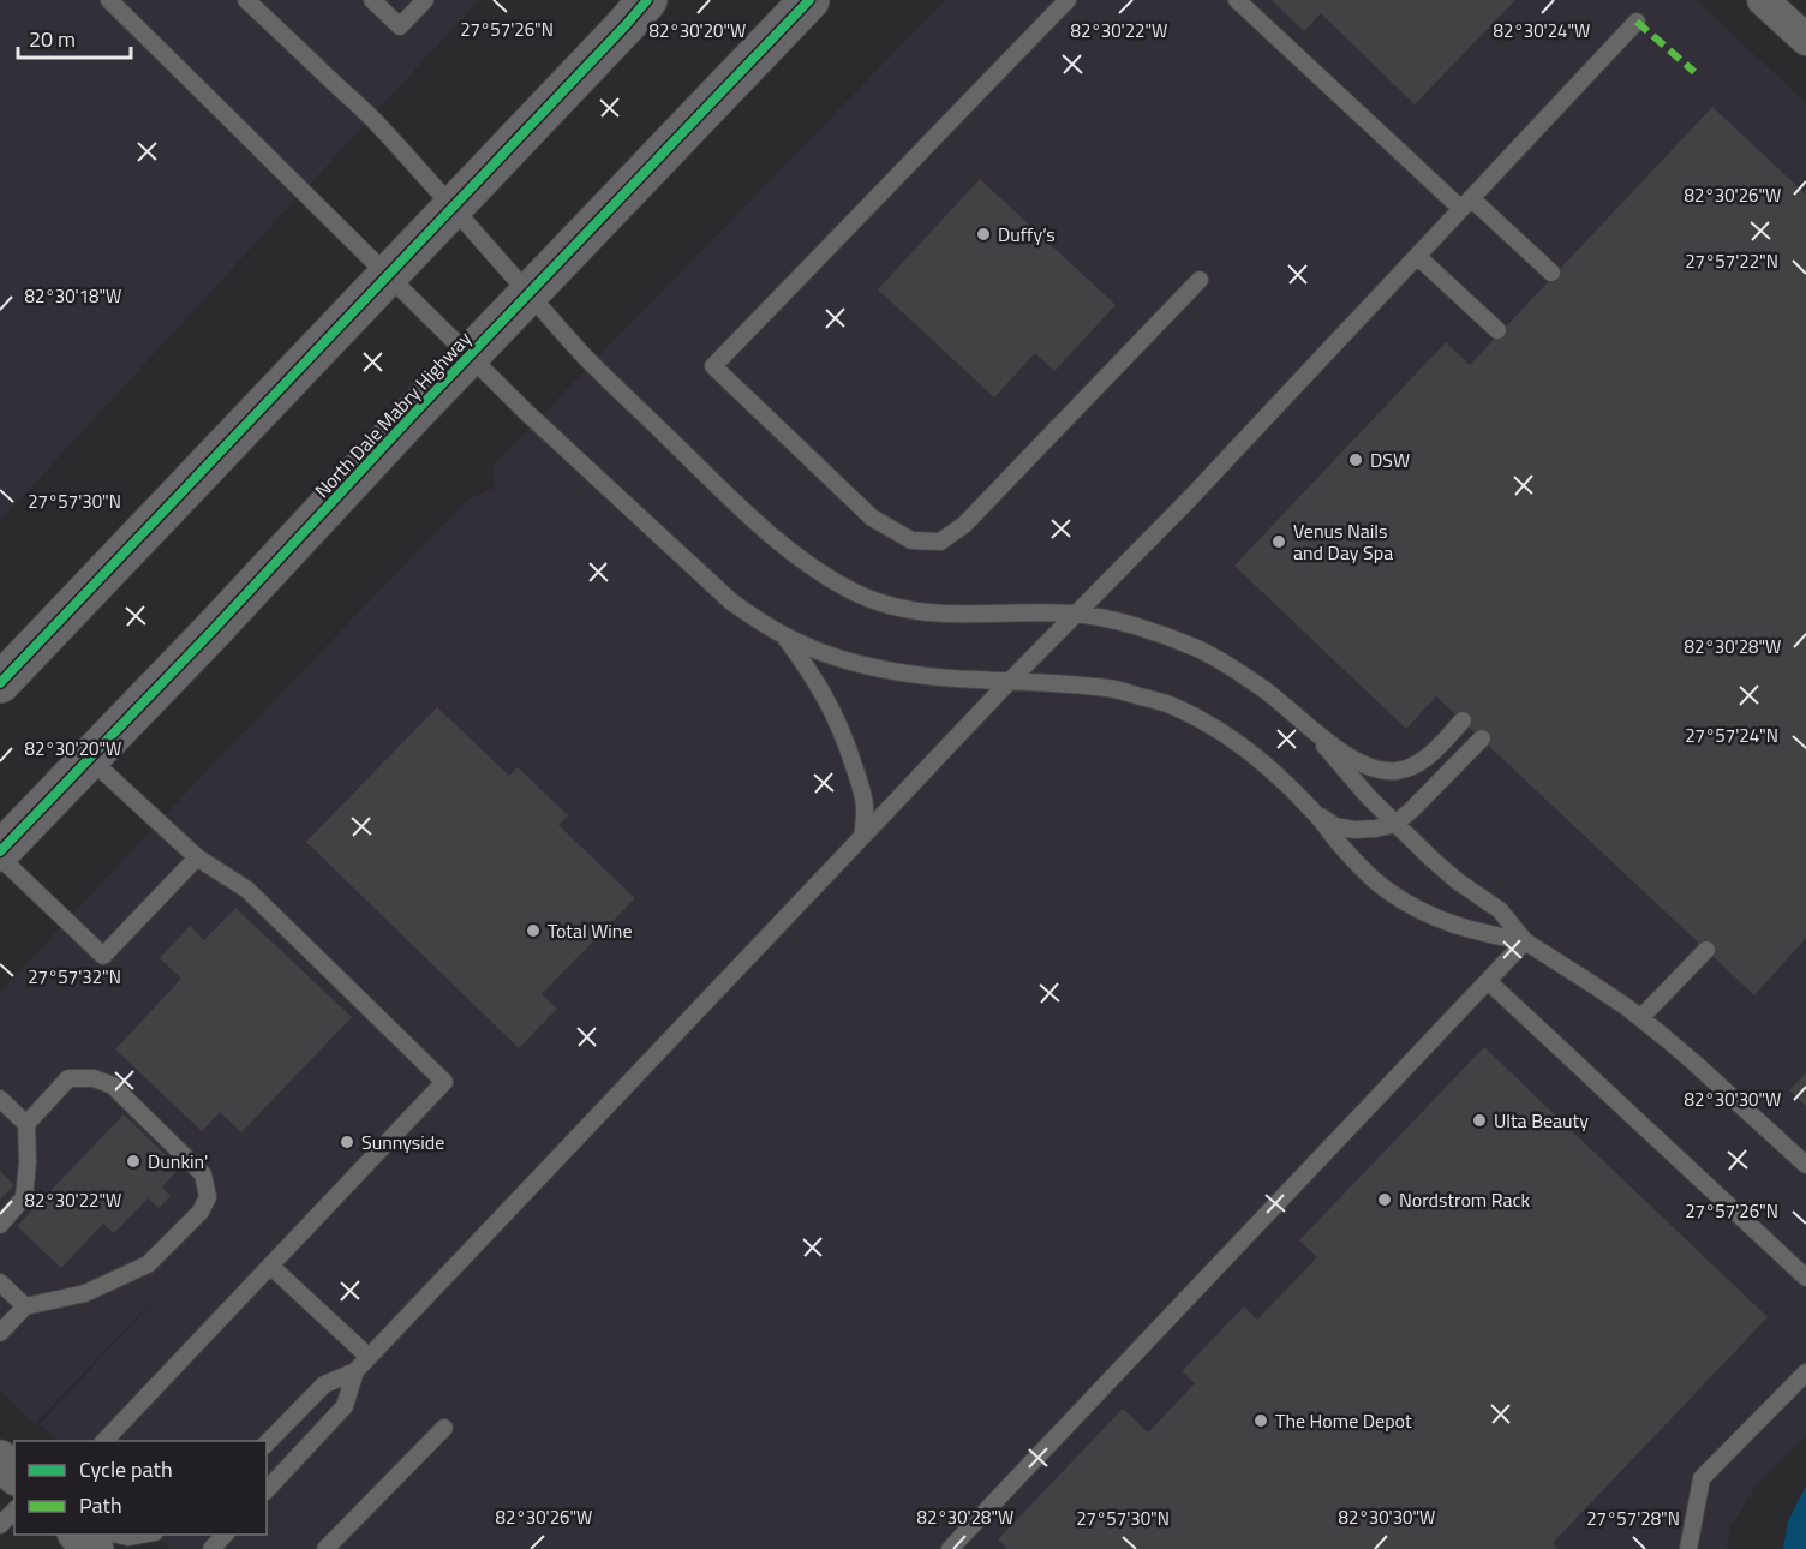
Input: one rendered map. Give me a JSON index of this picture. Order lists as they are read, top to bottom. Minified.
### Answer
{"streets":{"main road":["North Dale Mabry Highway"]},"places":["Duffy’s","DSW","Venus Nails and Day Spa","Total Wine","Ulta Beauty","Sunnyside","Dunkin'","Nordstrom Rack","The Home Depot"],"legend":["Cycle path","Path"],"scale_bar":"20 m","coordinates":["27°57'26\"N","82°30'20\"W","82°30'22\"W","82°30'24\"W","82°30'26\"W","27°57'22\"N","82°30'18\"W","27°57'30\"N","82°30'28\"W","27°57'24\"N","27°57'32\"N","82°30'30\"W","27°57'28\"N"]}
